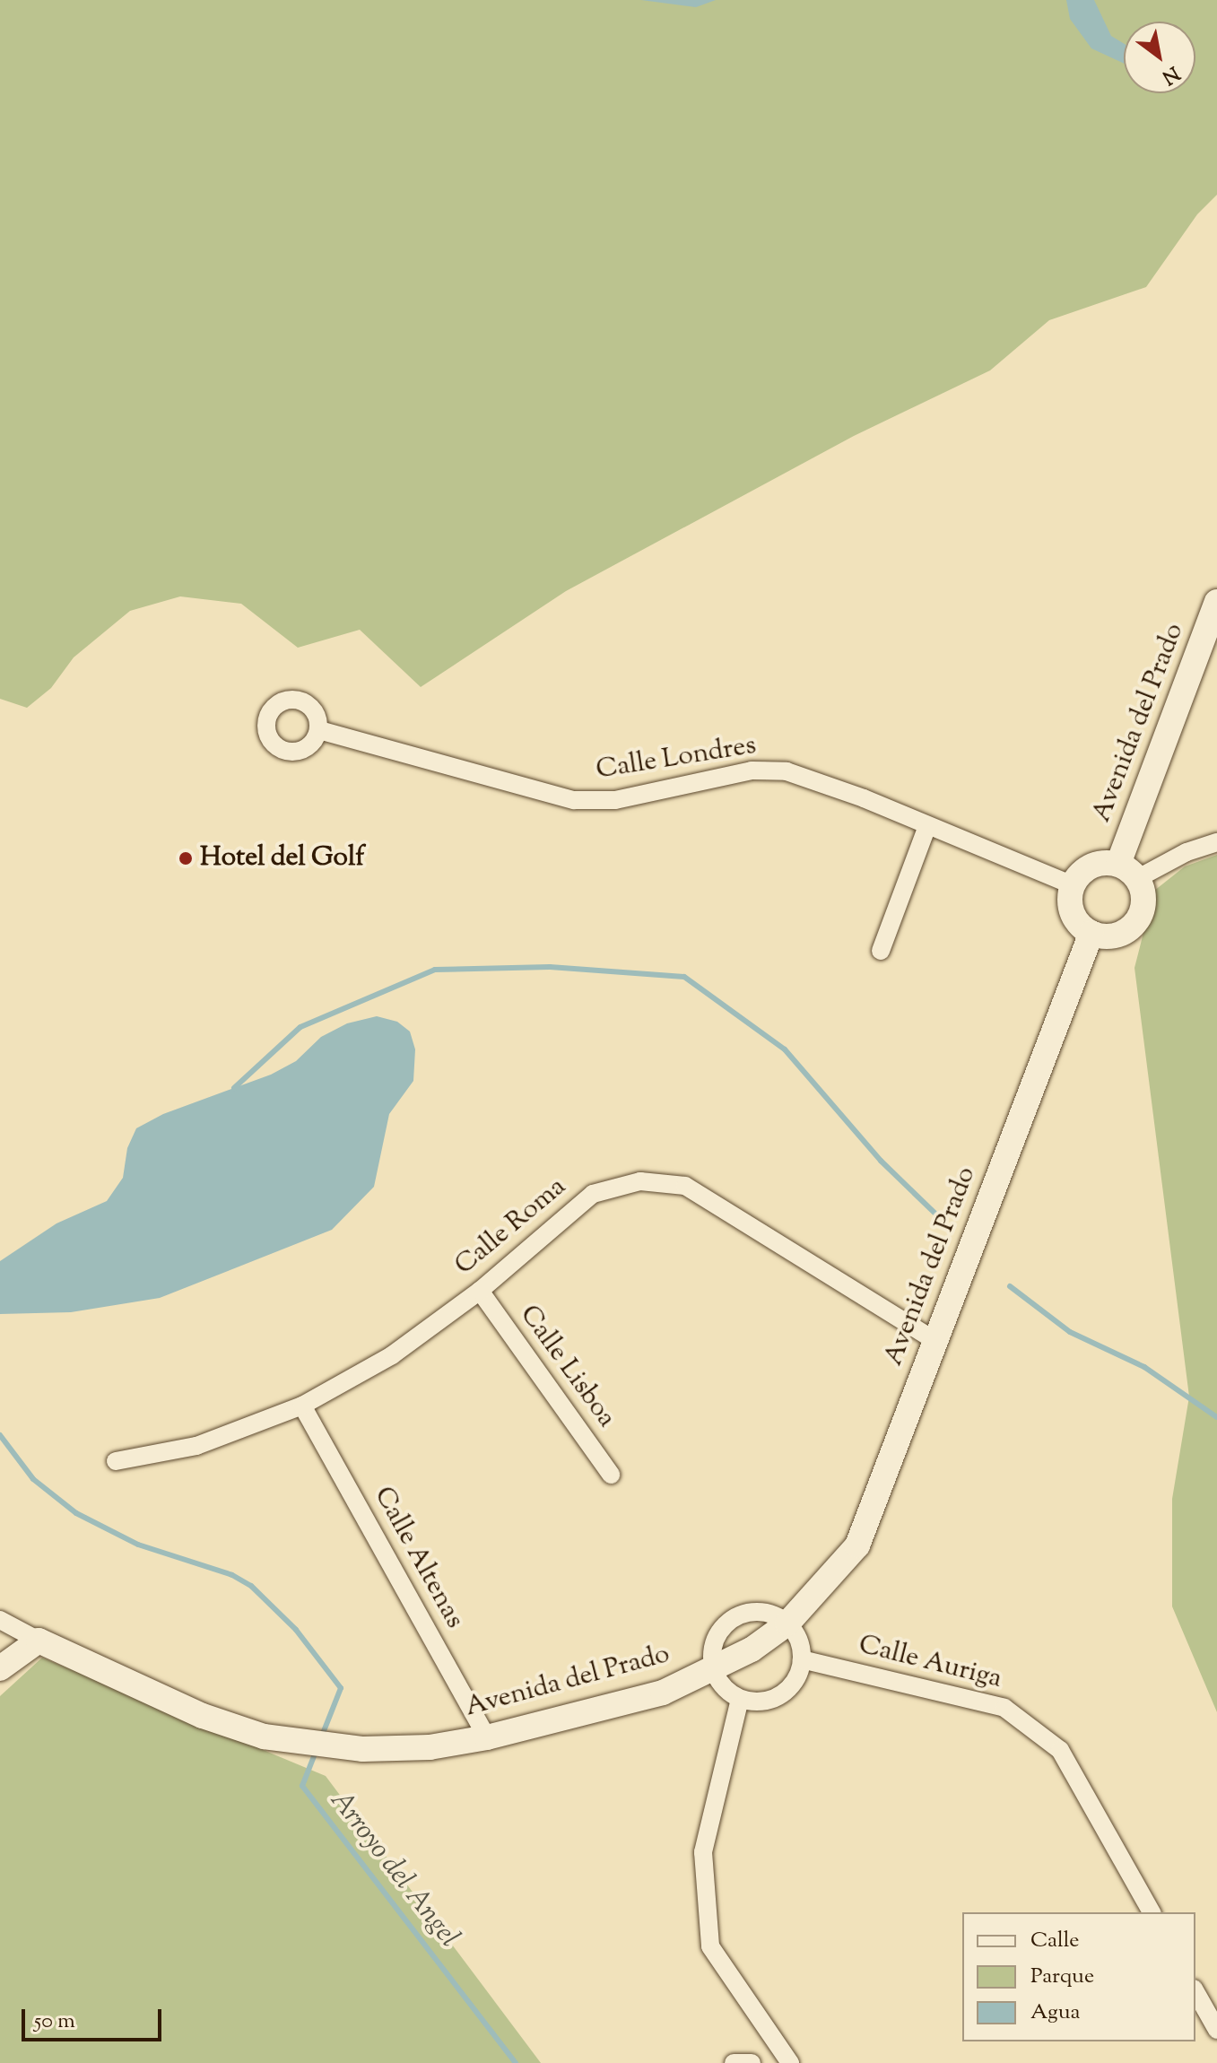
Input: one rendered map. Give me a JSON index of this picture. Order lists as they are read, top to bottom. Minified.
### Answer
{"streets":{"street":["Avenida del Prado","Calle Londres","Calle Roma","Calle Lisboa","Calle Altenas","Calle Auriga"]},"crossings":[["Avenida del Prado","Calle Londres"],["Avenida del Prado","Calle Roma"],["Avenida del Prado","Calle Altenas"],["Calle Roma","Calle Lisboa"],["Calle Roma","Calle Altenas"]],"water":["Arroyo del Angel"],"places":["Hotel del Golf"],"legend":["Calle","Parque","Agua"],"scale_bar":"50 m","north":"bottom right"}
